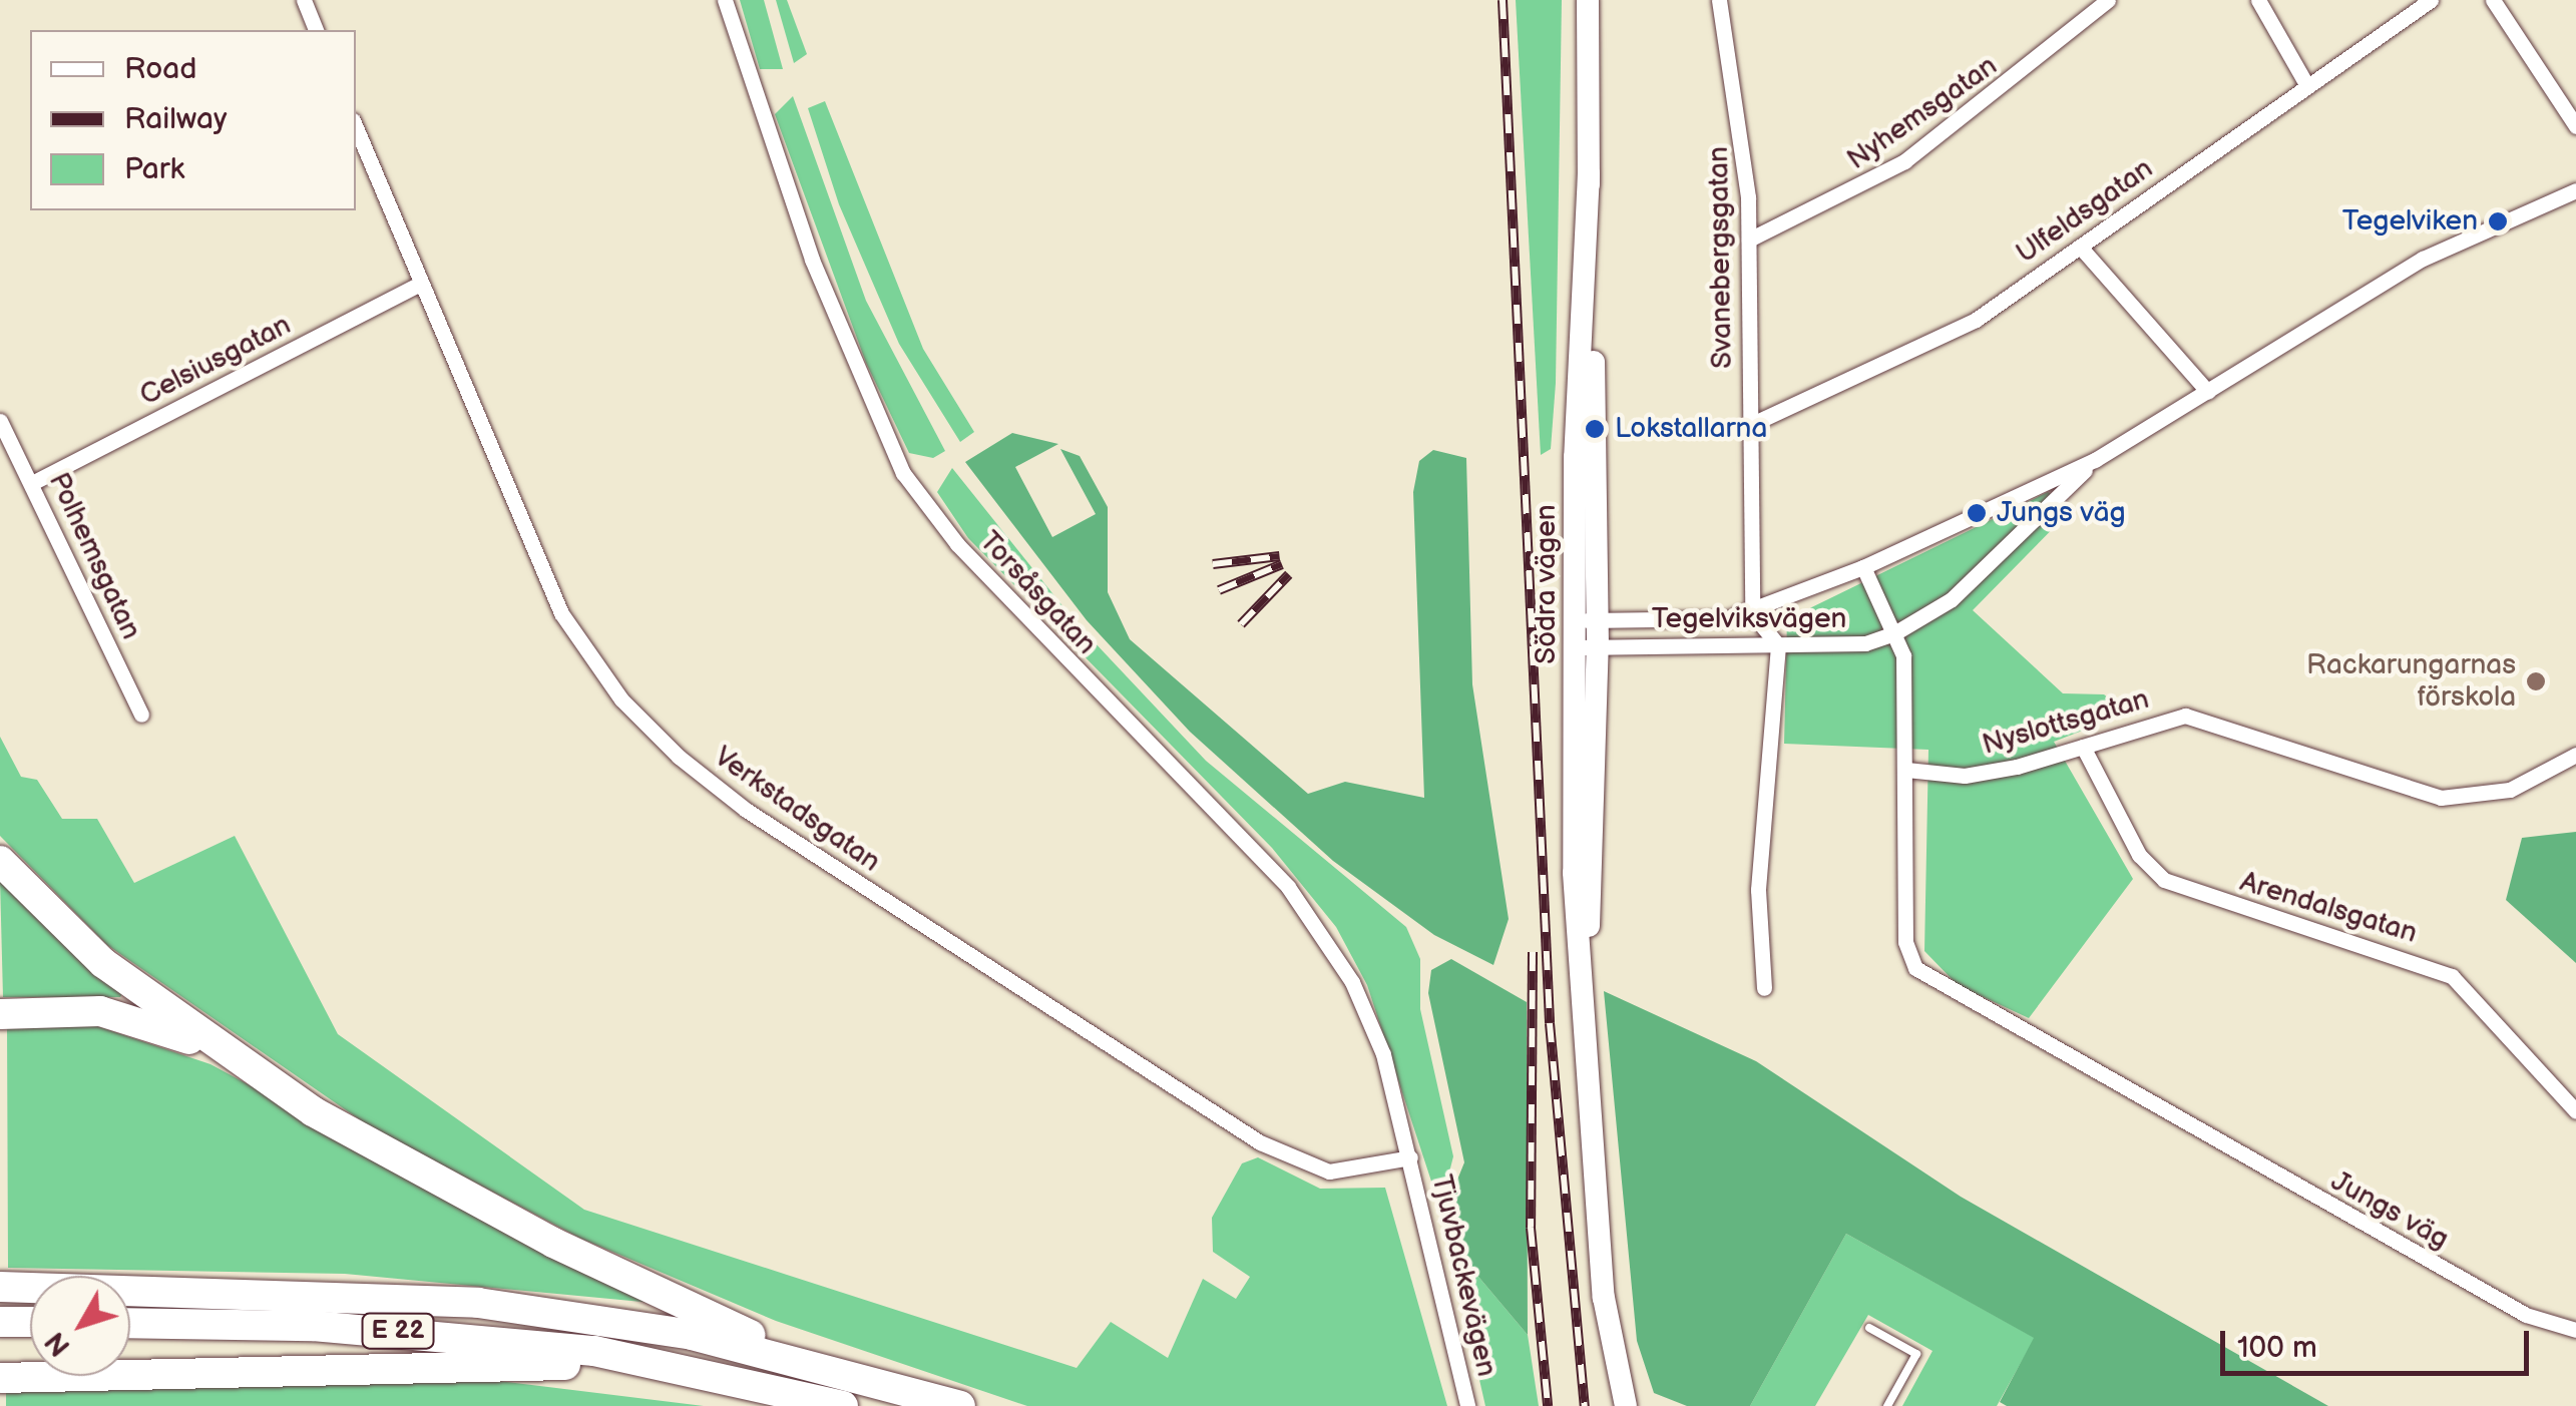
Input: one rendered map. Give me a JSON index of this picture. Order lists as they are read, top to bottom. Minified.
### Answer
{"streets":{"highway":["E 22"],"main road":["Södra vägen"],"street":["Nyhemsgatan","Ulfeldsgatan","Svanebergsgatan","Celsiusgatan","Polhemsgatan","Torsåsgatan","Tegelviksvägen","Nyslottsgatan","Verkstadsgatan","Arendalsgatan","Jungs väg","Tjuvbackevägen"]},"crossings":[["Nyhemsgatan","Svanebergsgatan"],["Ulfeldsgatan","Svanebergsgatan"],["Svanebergsgatan","Tegelviksvägen"],["Celsiusgatan","Polhemsgatan"],["Celsiusgatan","Verkstadsgatan"],["Södra vägen","Tegelviksvägen"],["Torsåsgatan","Verkstadsgatan"],["Torsåsgatan","Tjuvbackevägen"],["Tegelviksvägen","Jungs väg"],["Nyslottsgatan","Arendalsgatan"],["Nyslottsgatan","Jungs väg"],["Verkstadsgatan","Tjuvbackevägen"]],"places":["Tegelviken","Lokstallarna","Jungs väg","Rackarungarnas förskola"],"legend":["Road","Railway","Park"],"scale_bar":"100 m","north":"bottom left"}
